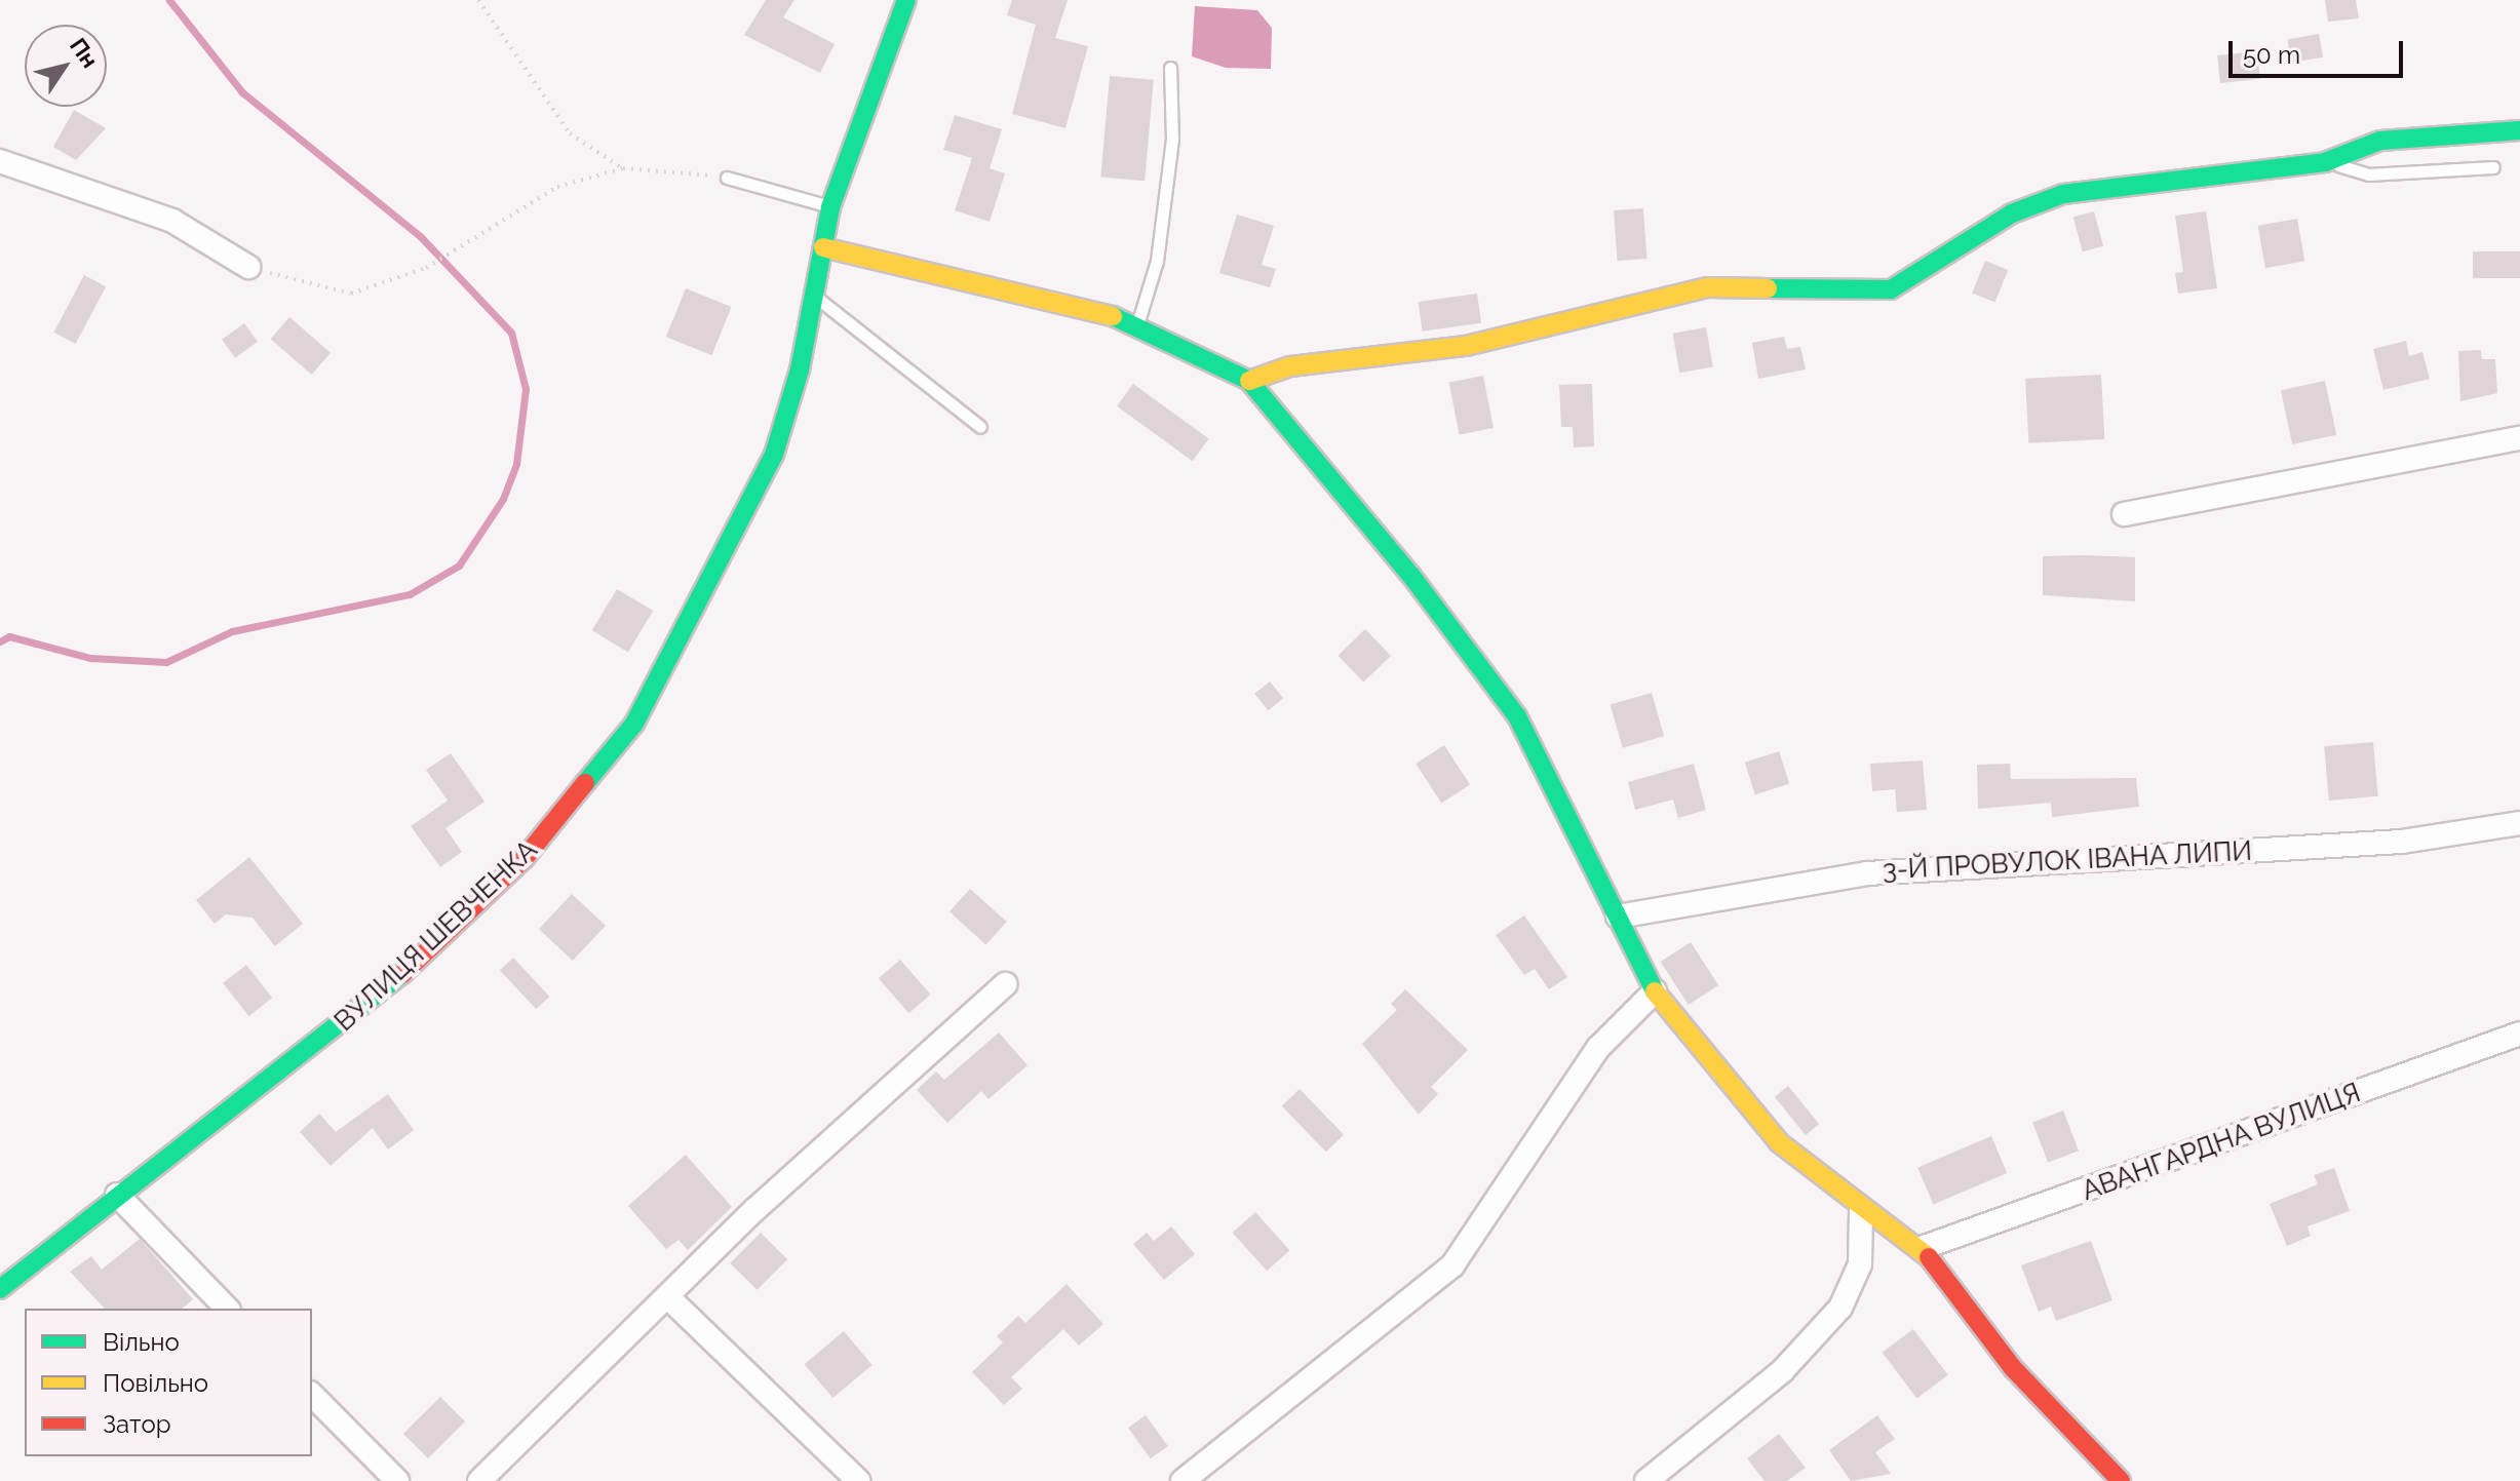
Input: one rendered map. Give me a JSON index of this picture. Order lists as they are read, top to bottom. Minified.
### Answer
{"streets":{"street":["3-Й ПРОВУЛОК ІВАНА ЛИПИ","ВУЛИЦЯ ШЕВЧЕНКА","АВАНГАРДНА ВУЛИЦЯ"]},"legend":["Вільно","Повільно","Затор"],"scale_bar":"50 m","north":"top right"}
